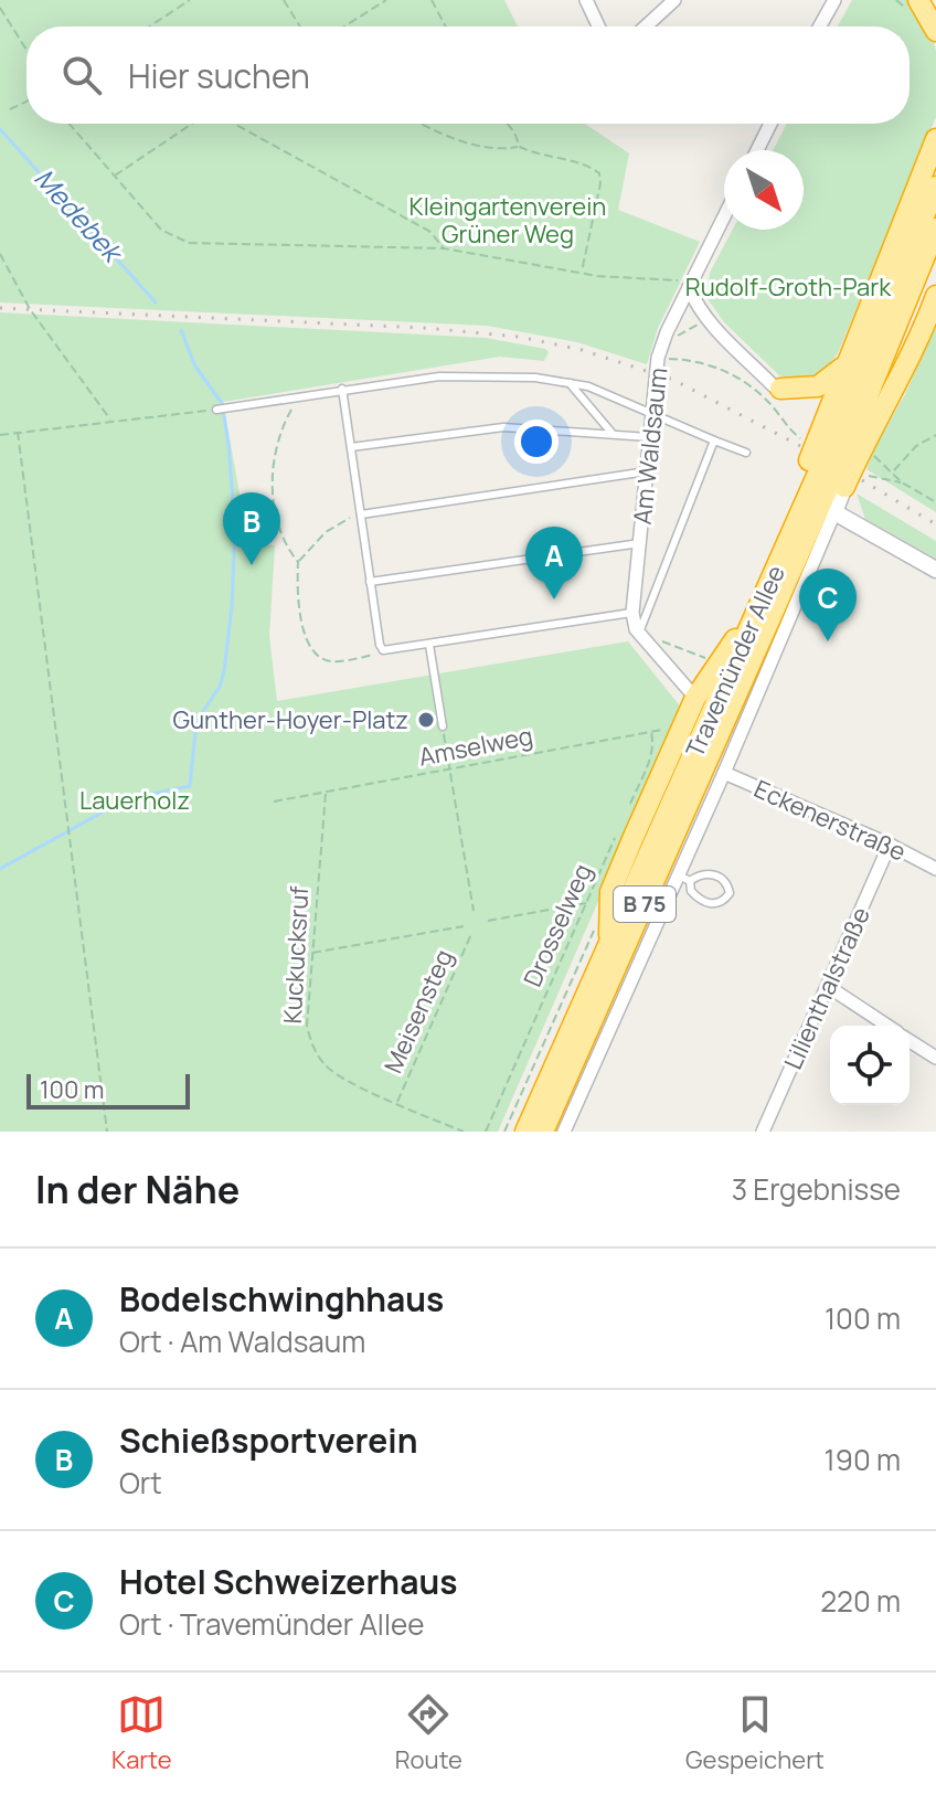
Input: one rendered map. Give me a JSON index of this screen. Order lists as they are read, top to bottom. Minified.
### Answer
{"streets":{"highway":["Travemünder Allee","B 75"],"street":["Am Waldsaum","Eckenerstraße","Lilienthalstraße"],"path":["Amselweg","Drosselweg","Kuckucksruf","Meisensteg"]},"crossings":[["Travemünder Allee","Eckenerstraße"],["Travemünder Allee","B 75"],["Amselweg","Kuckucksruf"],["Eckenerstraße","Lilienthalstraße"],["Kuckucksruf","Meisensteg"]],"water":["Medebek"],"parks":["Kleingartenverein Grüner Weg","Rudolf-Groth-Park","Lauerholz"],"places":["Gunther-Hoyer-Platz"],"scale_bar":"100 m","north":"bottom right","page":{"search":"Hier suchen","pins":["B","A","C"],"scale":"100 m","heading":["In der Nähe","3 Ergebnisse"],"list":[{"mark":"A","name":"Bodelschwinghhaus","note":"Ort · Am Waldsaum","value":"100 m"},{"mark":"B","name":"Schießsportverein","note":"Ort","value":"190 m"},{"mark":"C","name":"Hotel Schweizerhaus","note":"Ort · Travemünder Allee","value":"220 m"}],"nav":["Karte","Route","Gespeichert"]}}
